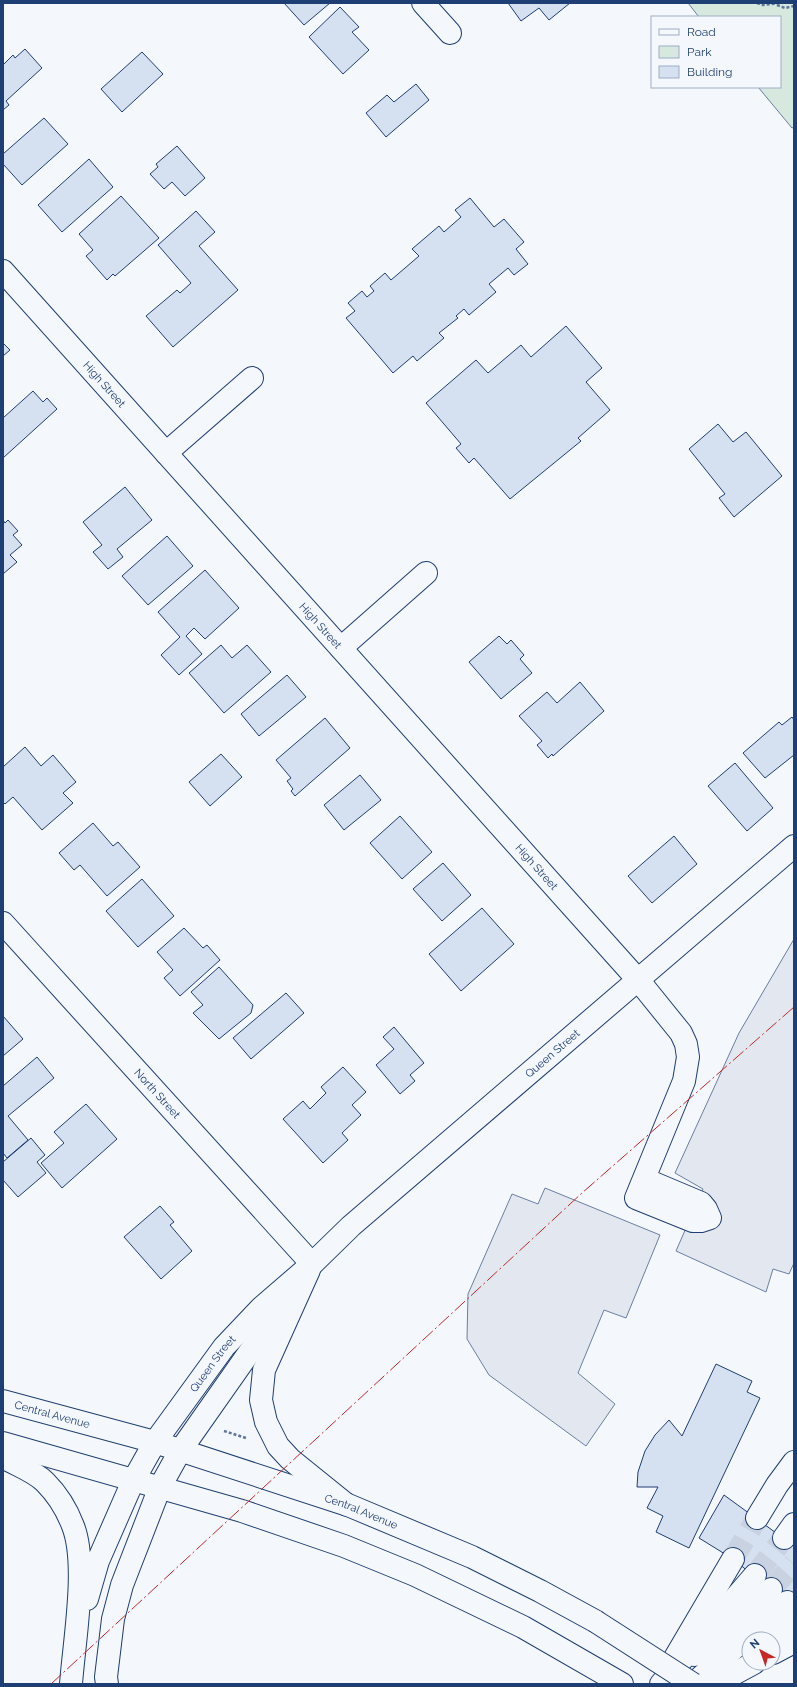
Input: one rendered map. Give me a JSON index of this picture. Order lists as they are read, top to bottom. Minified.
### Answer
{"streets":{"main road":["High Street","Queen Street","North Street","Central Avenue"]},"crossings":[["High Street","Queen Street"],["Queen Street","North Street"],["Queen Street","Central Avenue"]],"legend":["Road","Park","Building"],"north":"top left"}
